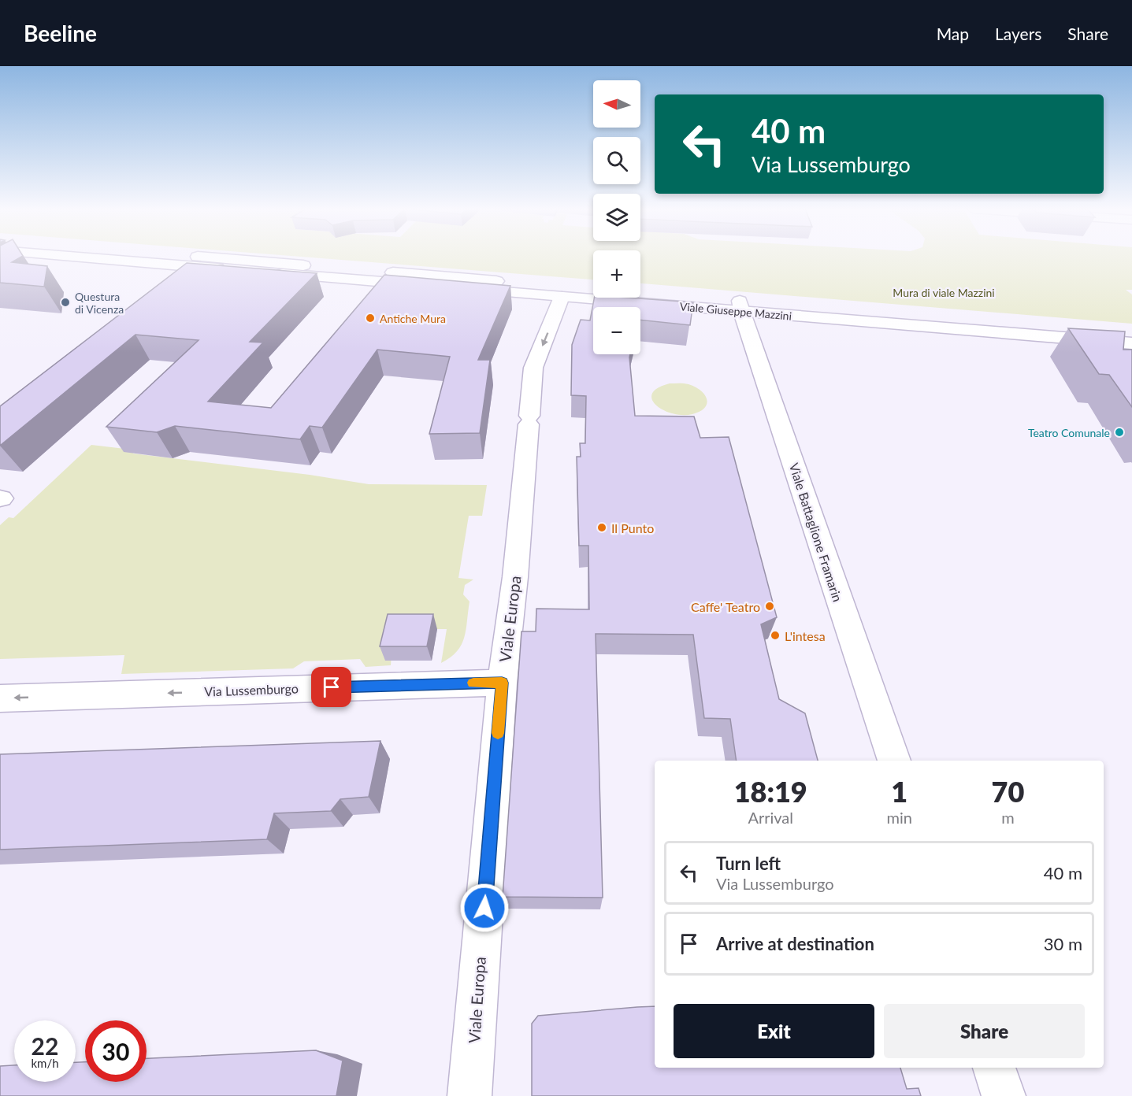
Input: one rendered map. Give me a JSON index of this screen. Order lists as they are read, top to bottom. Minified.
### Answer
{"streets":{"main road":["Viale Giuseppe Mazzini","Viale Battaglione Framarin","Viale Europa","Via Lussemburgo"]},"crossings":[["Viale Giuseppe Mazzini","Viale Battaglione Framarin"],["Viale Giuseppe Mazzini","Viale Europa"],["Viale Europa","Via Lussemburgo"]],"one_way":["Viale Europa","Via Lussemburgo"],"parks":["Mura di viale Mazzini"],"places":["Questura di Vicenza","Antiche Mura","Teatro Comunale","Il Punto","Caffe' Teatro","L'intesa"],"north":"left","page":{"header":"Beeline","nav":["Map","Layers","Share"],"map_buttons":["+","−"],"turn":["40 m","Via Lussemburgo"],"eta":["18:19","Arrival","1","min","70","m"],"list":[{"name":"Turn left","note":"Via Lussemburgo","value":"40 m"},{"name":"Arrive at destination","value":"30 m"}],"buttons":["Exit","Share"],"speed":"22 km/h","limit":"30"}}
